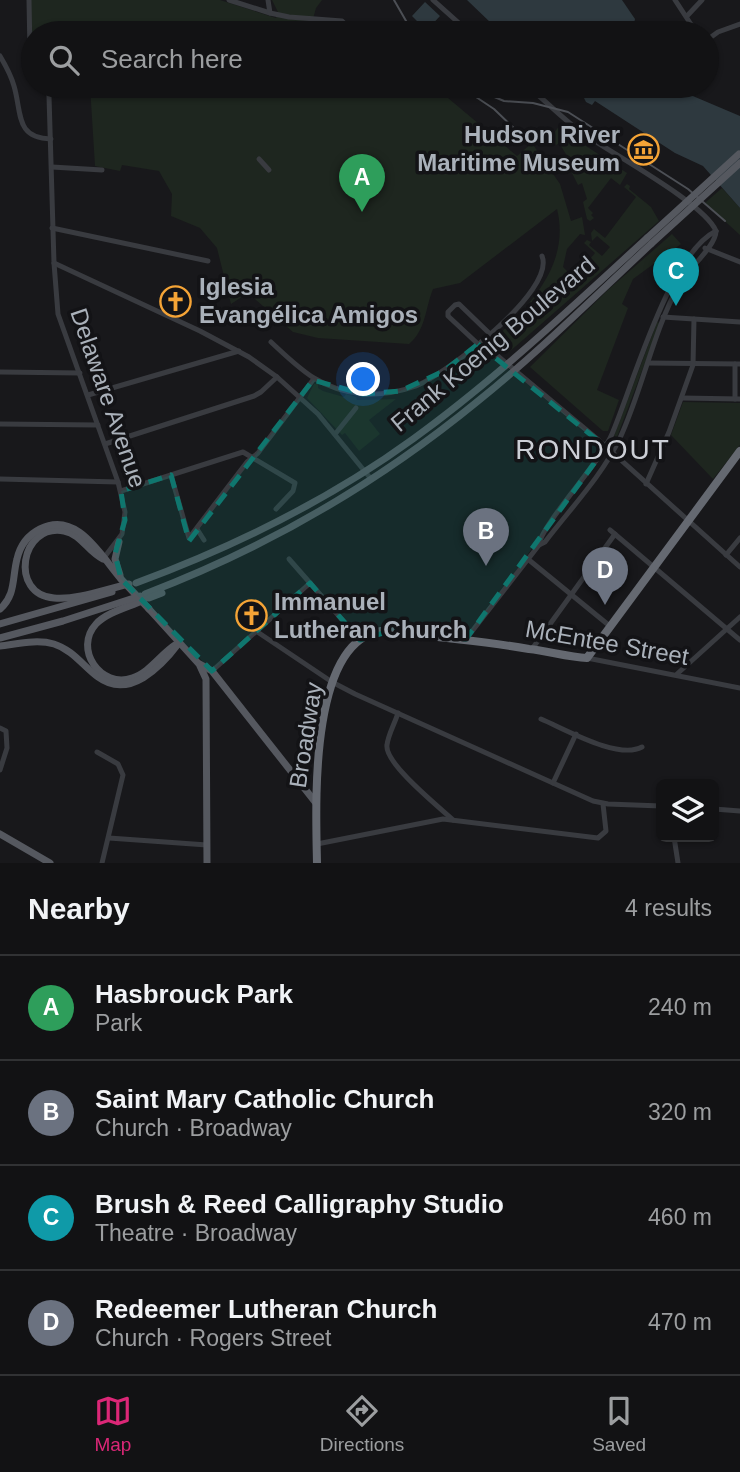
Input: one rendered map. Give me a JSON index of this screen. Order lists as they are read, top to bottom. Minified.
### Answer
{"streets":{"highway":["McEntee Street","Broadway"],"main road":["Frank Koenig Boulevard"],"street":["Delaware Avenue"]},"districts":["RONDOUT"],"places":{"museum":["Hudson River Maritime Museum"],"church":["Iglesia Evangélica Amigos","Immanuel Lutheran Church"]},"page":{"search":"Search here","pins":["A","C","B","D"],"heading":["Nearby","4 results"],"list":[{"mark":"A","name":"Hasbrouck Park","note":"Park","value":"240 m"},{"mark":"B","name":"Saint Mary Catholic Church","note":"Church · Broadway","value":"320 m"},{"mark":"C","name":"Brush & Reed Calligraphy Studio","note":"Theatre · Broadway","value":"460 m"},{"mark":"D","name":"Redeemer Lutheran Church","note":"Church · Rogers Street","value":"470 m"}],"nav":["Map","Directions","Saved"]}}
